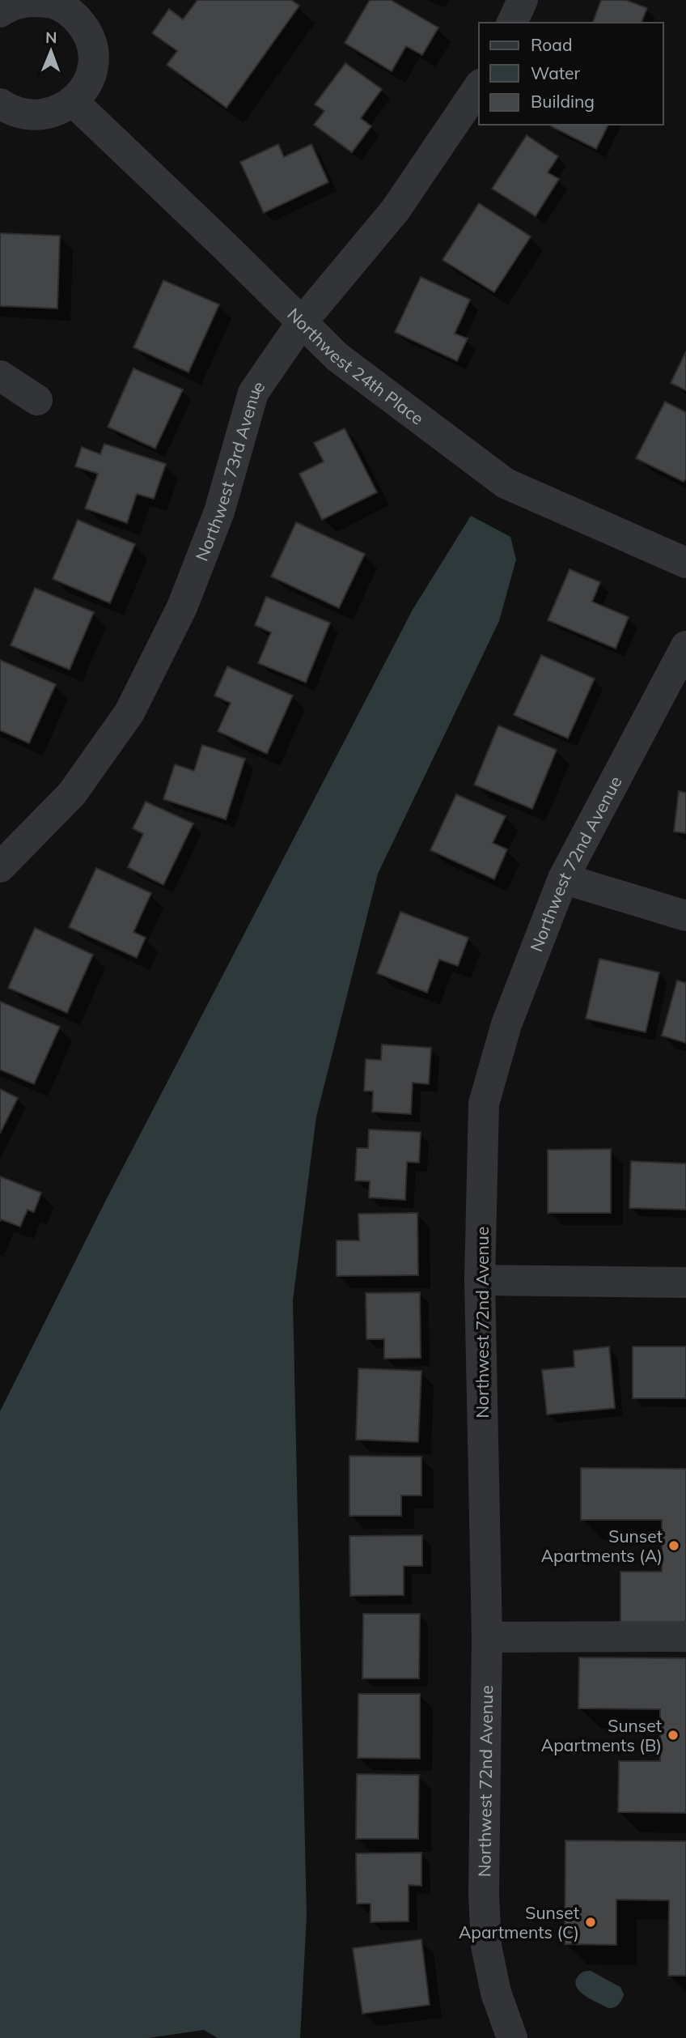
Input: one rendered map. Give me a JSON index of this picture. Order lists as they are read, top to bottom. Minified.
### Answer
{"streets":{"street":["Northwest 24th Place","Northwest 73rd Avenue","Northwest 72nd Avenue"]},"crossings":[["Northwest 24th Place","Northwest 73rd Avenue"]],"places":["Sunset Apartments (A)","Sunset Apartments (B)","Sunset Apartments (C)"],"legend":["Road","Water","Building"],"north":"top"}
